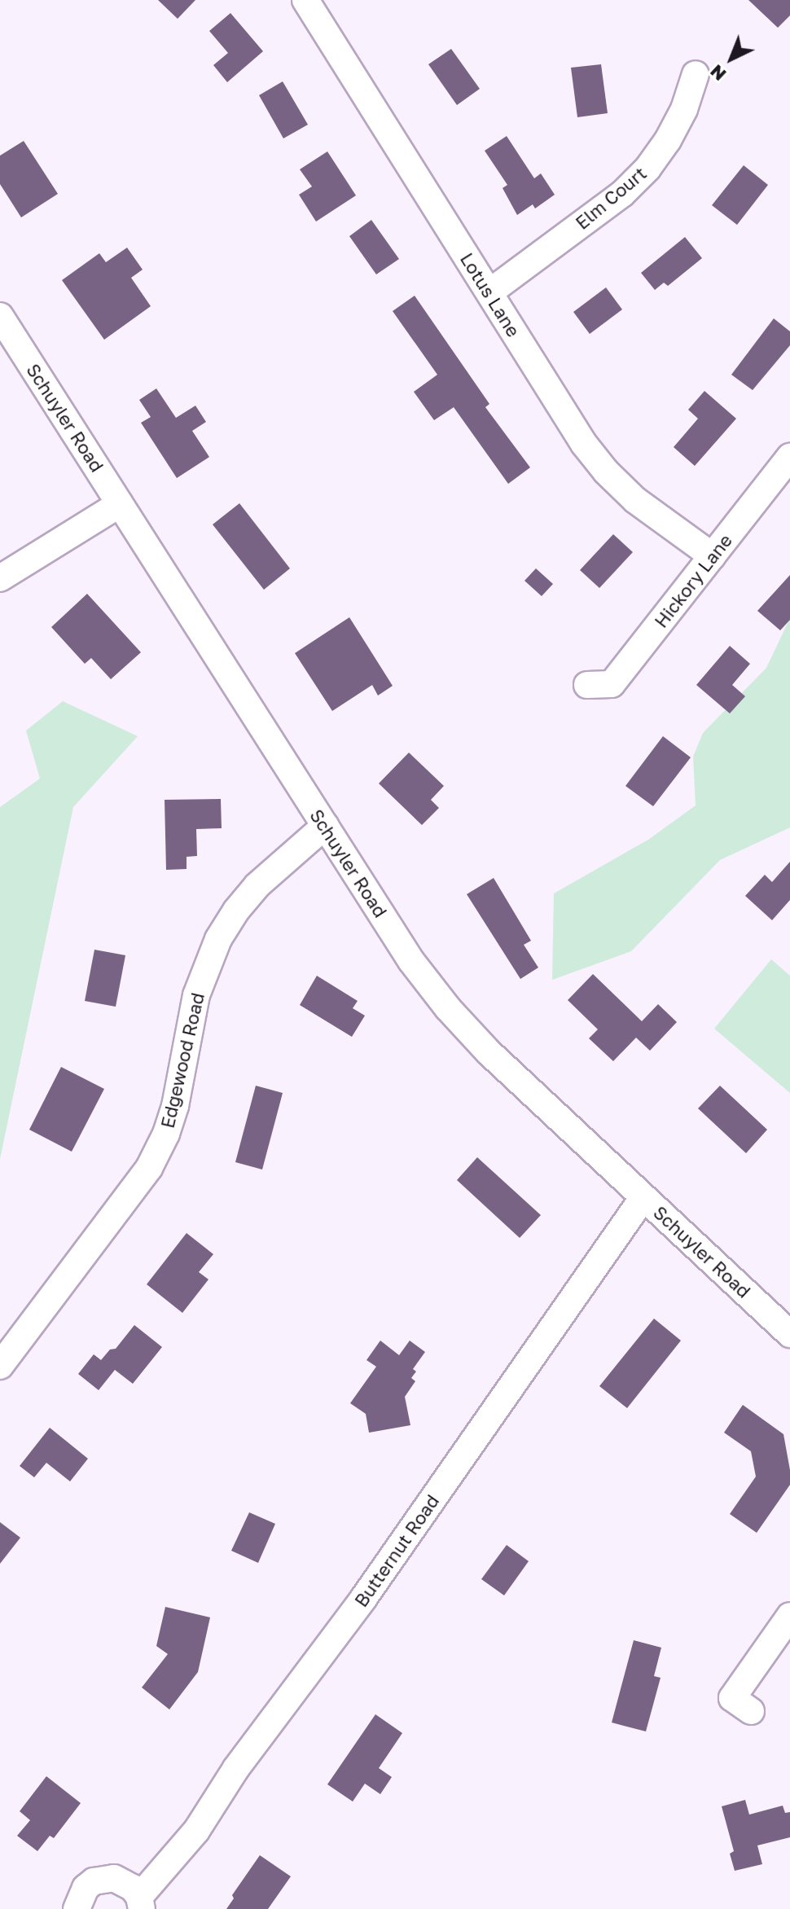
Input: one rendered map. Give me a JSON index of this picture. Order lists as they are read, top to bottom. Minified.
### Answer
{"streets":{"street":["Elm Court","Lotus Lane","Schuyler Road","Hickory Lane","Edgewood Road","Butternut Road"]},"crossings":[["Elm Court","Lotus Lane"],["Lotus Lane","Hickory Lane"],["Schuyler Road","Edgewood Road"],["Schuyler Road","Butternut Road"]],"north":"bottom left"}
